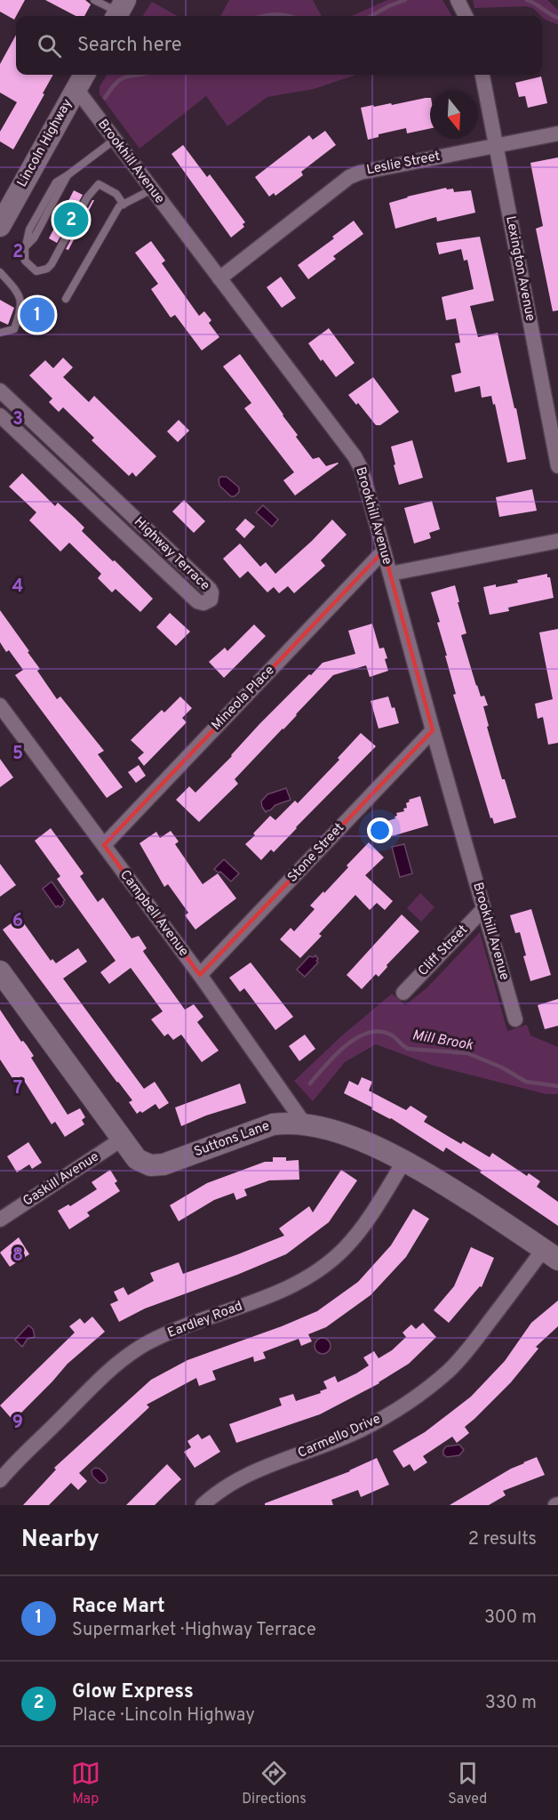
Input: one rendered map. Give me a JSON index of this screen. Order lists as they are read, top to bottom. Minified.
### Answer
{"streets":{"street":["Lincoln Highway","Brookhill Avenue","Leslie Street","Lexington Avenue","Highway Terrace","Mineola Place","Stone Street","Campbell Avenue","Cliff Street","Suttons Lane","Gaskill Avenue","Eardley Road","Carmello Drive"]},"crossings":[["Lincoln Highway","Brookhill Avenue"],["Brookhill Avenue","Leslie Street"],["Brookhill Avenue","Mineola Place"],["Brookhill Avenue","Stone Street"],["Brookhill Avenue","Cliff Street"],["Leslie Street","Lexington Avenue"],["Mineola Place","Campbell Avenue"],["Stone Street","Campbell Avenue"],["Campbell Avenue","Suttons Lane"],["Suttons Lane","Gaskill Avenue"],["Suttons Lane","Eardley Road"],["Suttons Lane","Carmello Drive"]],"water":["Mill Brook"],"north":"bottom","page":{"search":"Search here","pins":["2","1"],"heading":["Nearby","2 results"],"list":[{"mark":"1","name":"Race Mart","note":"Supermarket · Highway Terrace","value":"300 m"},{"mark":"2","name":"Glow Express","note":"Place · Lincoln Highway","value":"330 m"}],"nav":["Map","Directions","Saved"]},"grid":{"rows":["2","3","4","5","6","7","8","9"]}}
